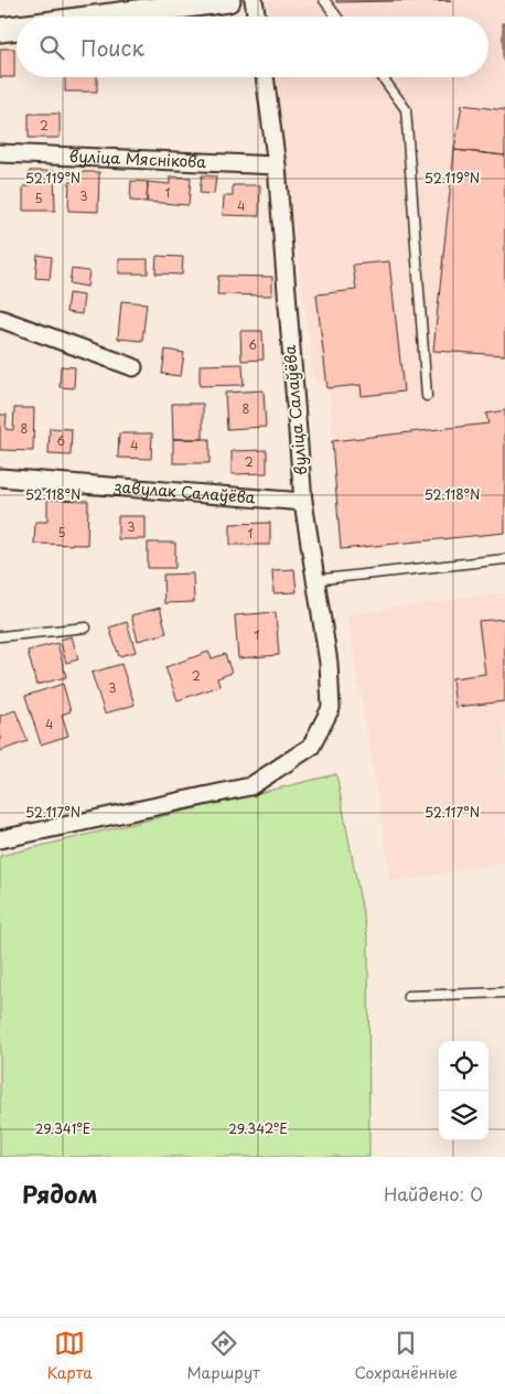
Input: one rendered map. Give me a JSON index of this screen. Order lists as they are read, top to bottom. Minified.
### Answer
{"streets":{"street":["вуліца Мяснікова","вуліца Салаўёва","завулак Салаўёва"]},"crossings":[["вуліца Мяснікова","вуліца Салаўёва"],["вуліца Салаўёва","завулак Салаўёва"]],"house_numbers":["2","1","3","5","4","6","8","8","6","4","2","3","5","1","1","2","3","4"],"page":{"search":"Поиск","heading":["Рядом","Найдено: 0"],"nav":["Карта","Маршрут","Сохранённые"]},"coordinates":["52.119°N","52.118°N","52.117°N","29.341°E","29.342°E"]}
